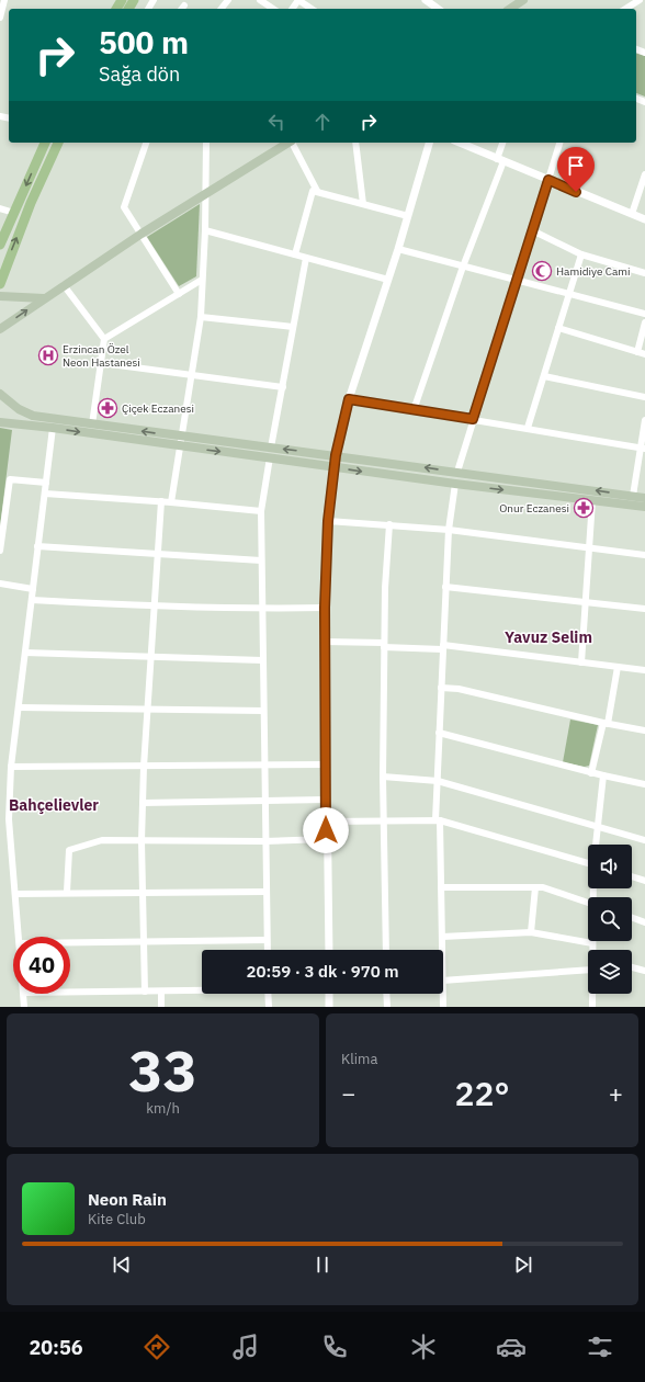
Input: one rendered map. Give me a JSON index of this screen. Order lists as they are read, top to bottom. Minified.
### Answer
{"districts":["Yavuz Selim","Bahçelievler"],"places":{"mosque":["Hamidiye Cami"],"hospital":["Erzincan Özel Neon Hastanesi"],"pharmacy":["Çiçek Eczanesi","Onur Eczanesi"]},"page":{"turn":["500 m","Sağa dön"],"limit":"40","trip":"20:59 · 3 dk · 970 m","tile":[["33","km/h"],"Klima"],"heat":["−","22°","+"],"song":["Neon Rain","Kite Club"],"tabs":"20:56"}}
